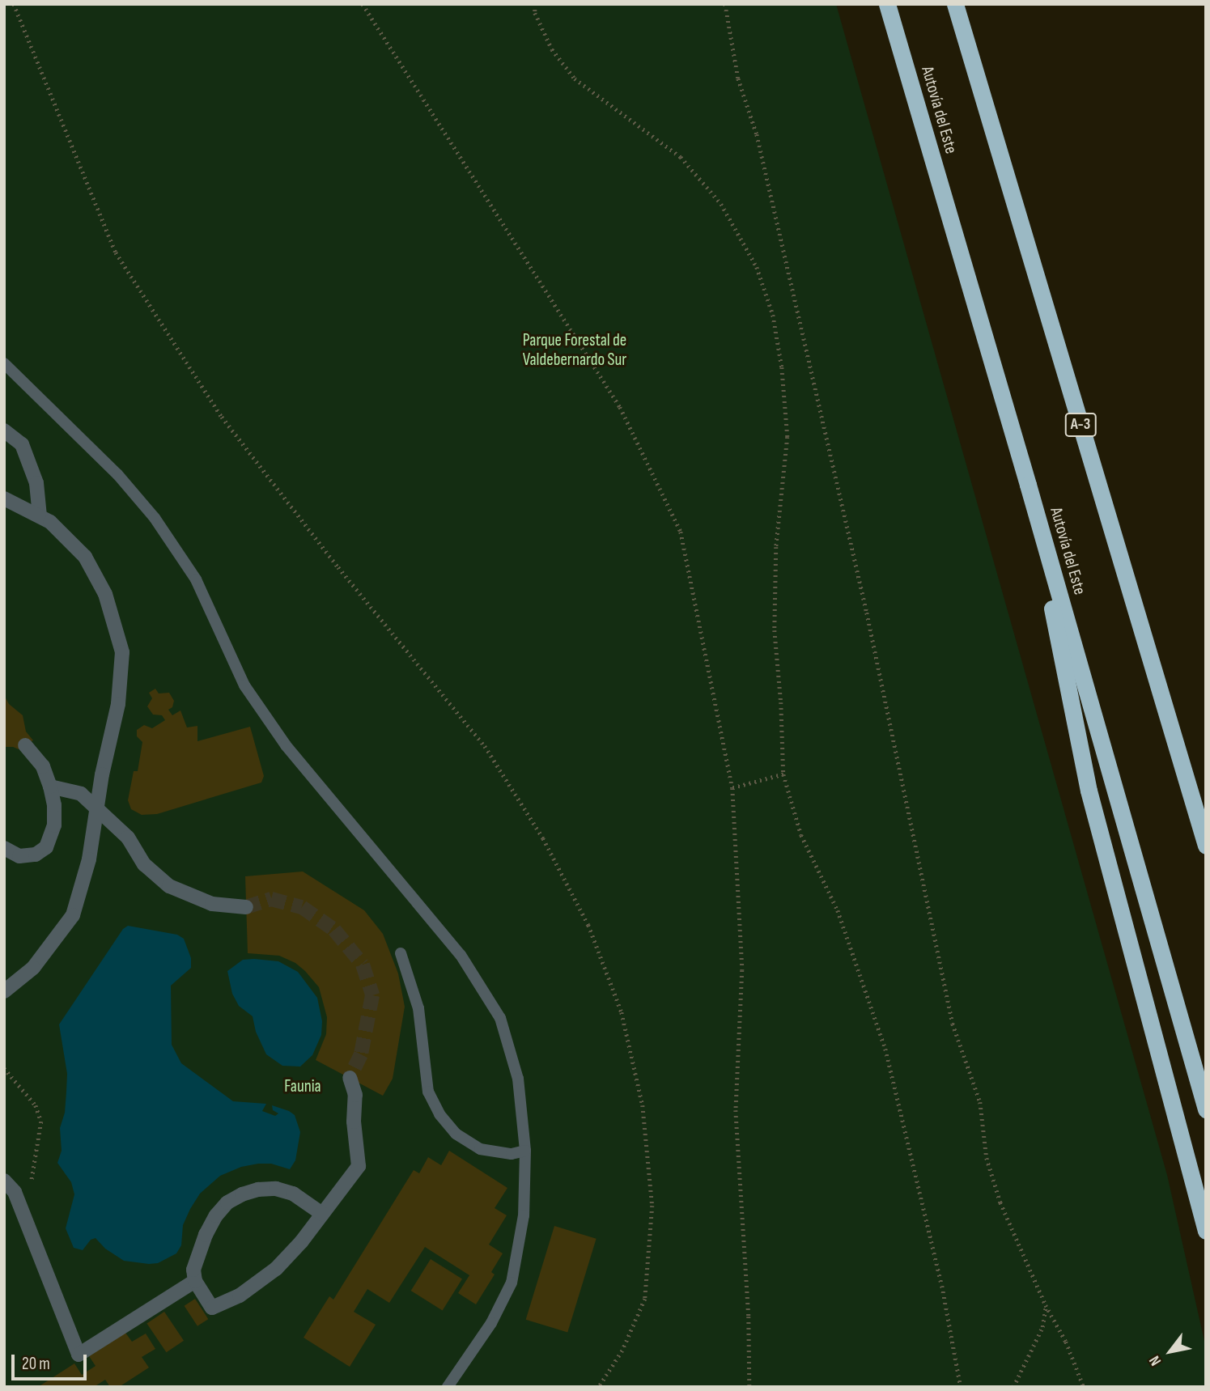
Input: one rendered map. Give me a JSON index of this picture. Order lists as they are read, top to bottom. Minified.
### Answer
{"streets":{"highway":["Autovía del Este","A-3"]},"parks":["Parque Forestal de Valdebernardo Sur","Faunia"],"scale_bar":"20 m","north":"bottom left"}
